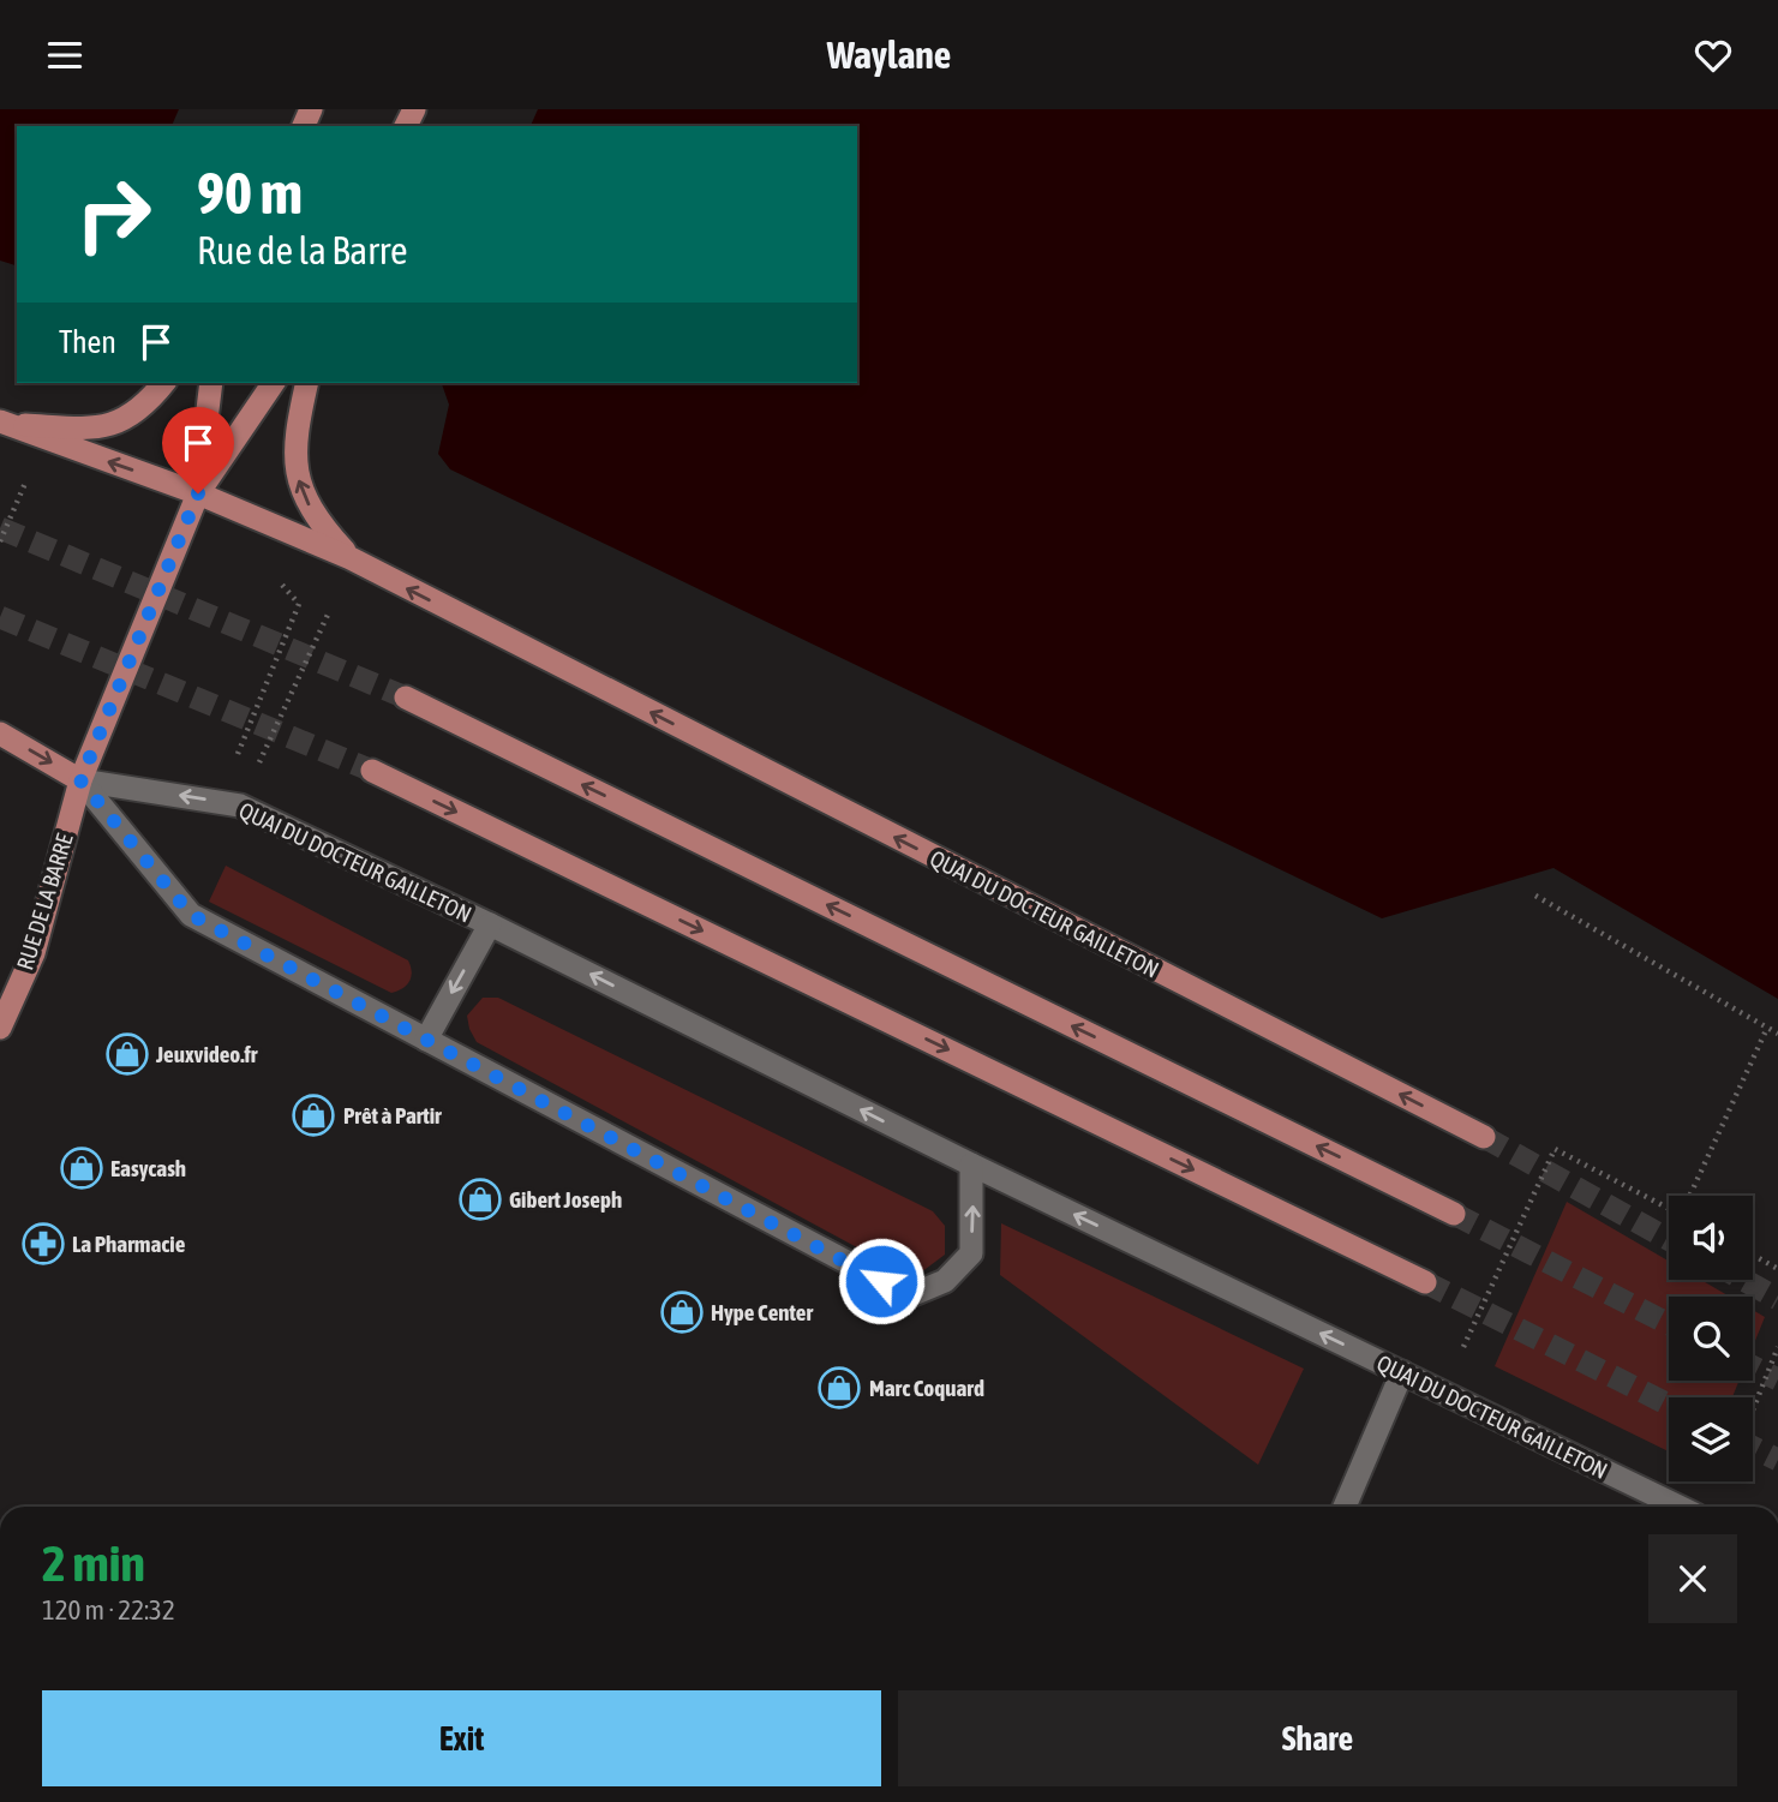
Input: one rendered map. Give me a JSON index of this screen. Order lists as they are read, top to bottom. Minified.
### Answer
{"streets":{"main road":["QUAI DU DOCTEUR GAILLETON","RUE DE LA BARRE"]},"crossings":[["QUAI DU DOCTEUR GAILLETON","RUE DE LA BARRE"]],"places":{"shop":["Jeuxvideo.fr","Prêt à Partir","Easycash","Gibert Joseph","Hype Center","Marc Coquard"],"pharmacy":["La Pharmacie"]},"page":{"header":"Waylane","turn":["90 m","Rue de la Barre"],"then":"Then","heading":["2 min","120 m · 22:32"],"buttons":["Exit","Share"]}}
